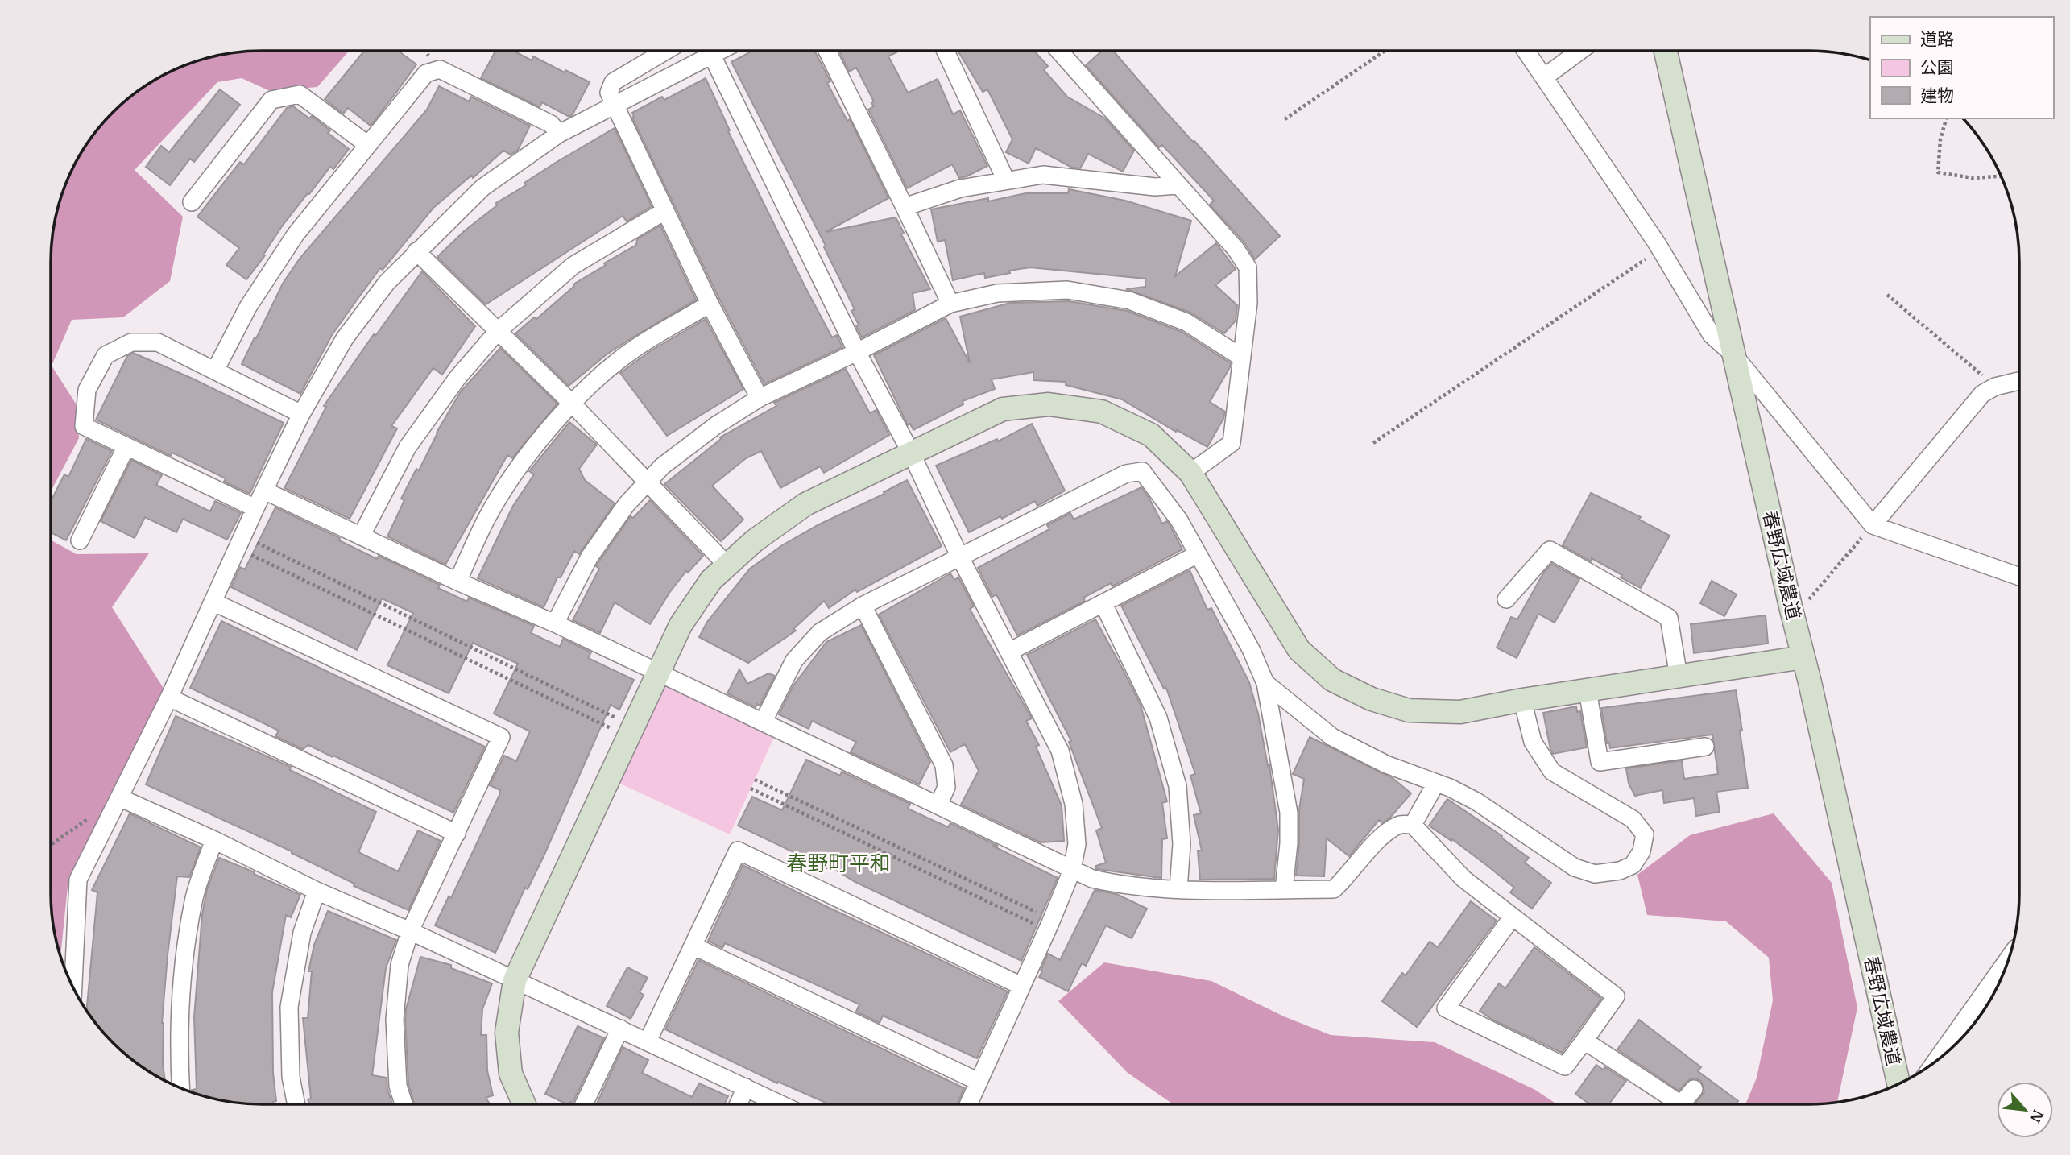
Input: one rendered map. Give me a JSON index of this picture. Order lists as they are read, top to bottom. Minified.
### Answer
{"streets":{"street":["春野広域農道"]},"districts":["春野町平和"],"legend":["道路","公園","建物"],"north":"bottom right"}
